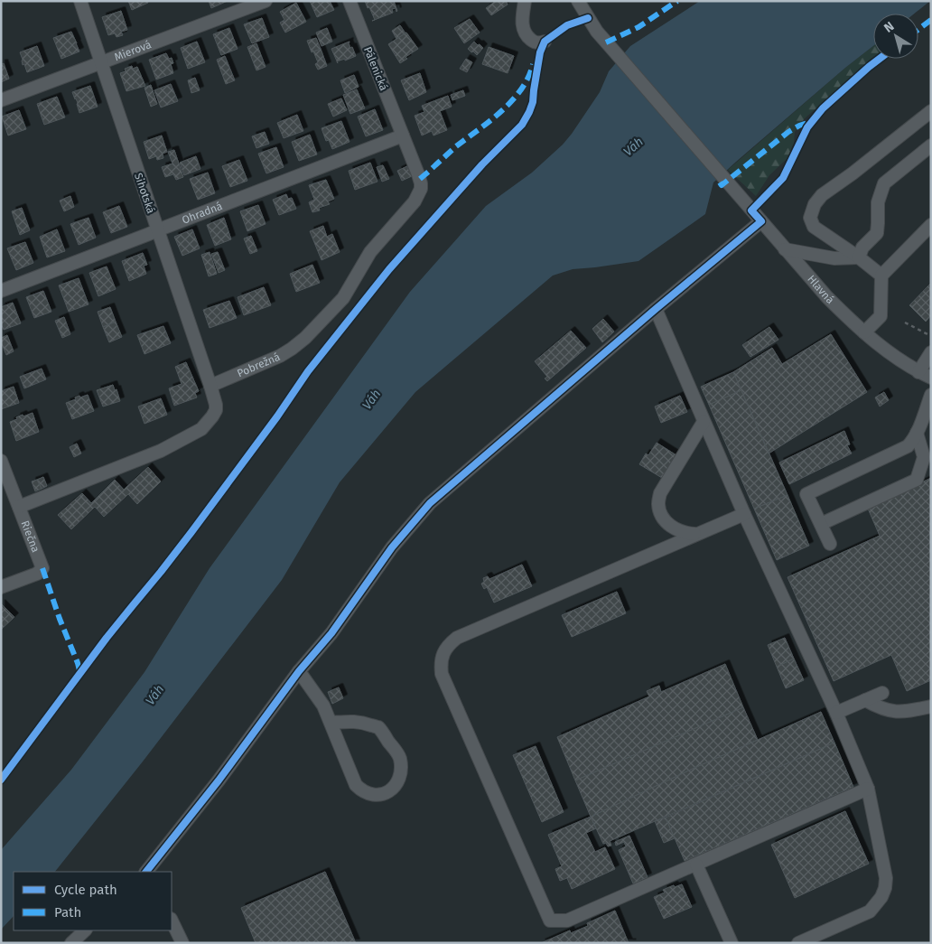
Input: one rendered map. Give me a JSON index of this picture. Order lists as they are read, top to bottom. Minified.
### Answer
{"streets":{"street":["Mierová","Pálenická","Sihotská","Ohradná","Hlavná","Pobrežná","Riečna"]},"crossings":[["Mierová","Sihotská"],["Pálenická","Ohradná"],["Pálenická","Pobrežná"],["Sihotská","Ohradná"],["Sihotská","Pobrežná"],["Ohradná","Pobrežná"]],"water":["Váh"],"legend":["Cycle path","Path"],"north":"top left"}
